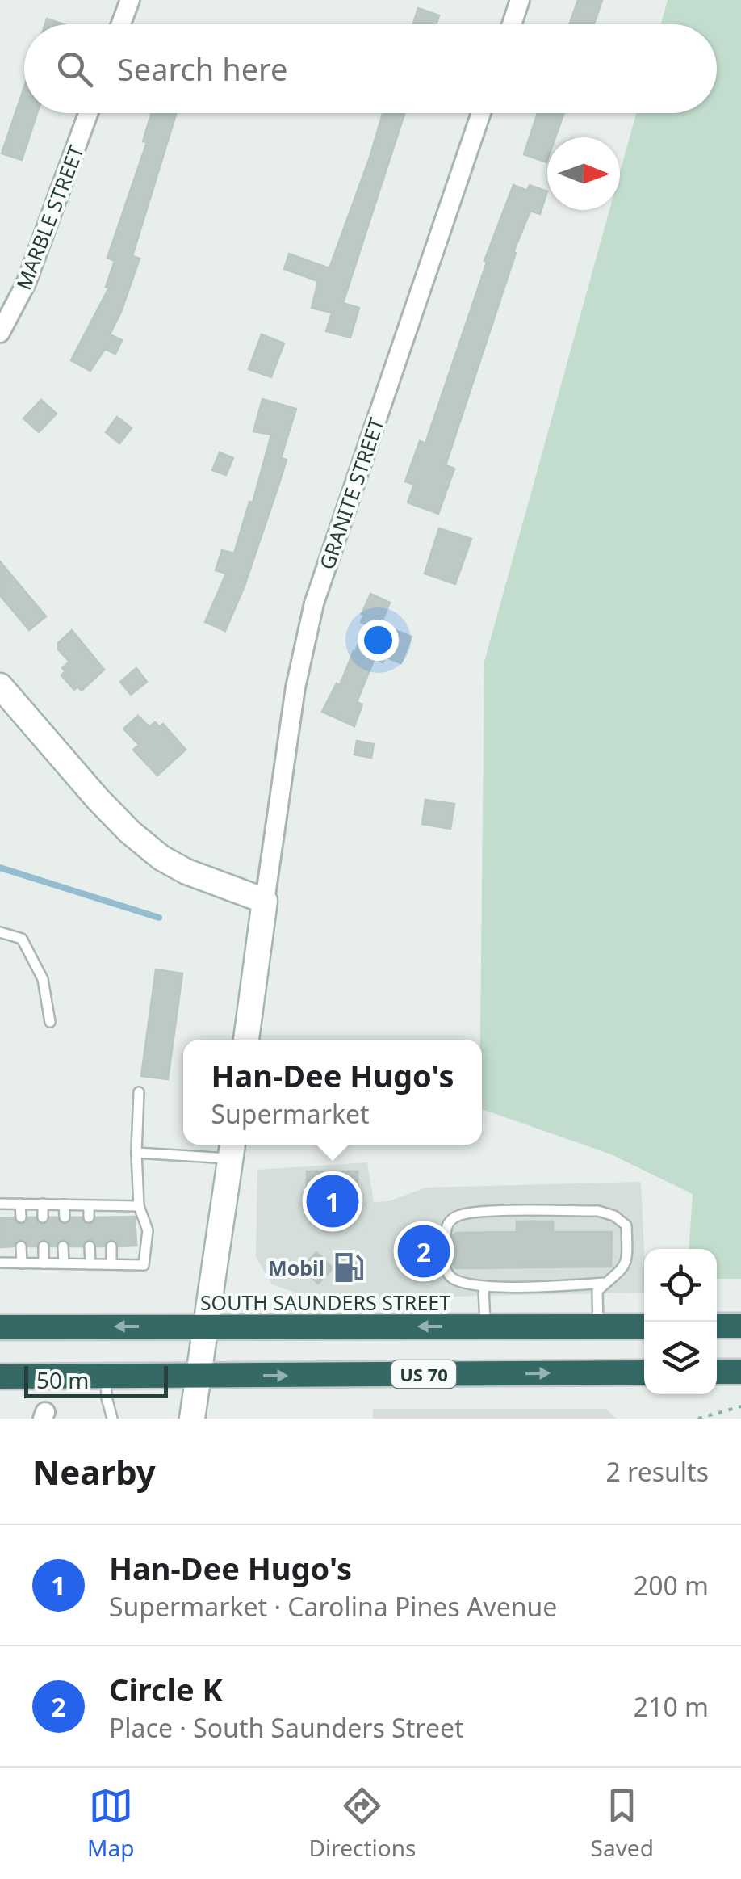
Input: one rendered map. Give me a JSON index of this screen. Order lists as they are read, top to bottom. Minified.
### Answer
{"streets":{"highway":["SOUTH SAUNDERS STREET","US 70"],"street":["MARBLE STREET","GRANITE STREET"]},"places":{"fuel station":["Mobil"]},"scale_bar":"50 m","north":"right","page":{"search":"Search here","popup":["Han-Dee Hugo's","Supermarket"],"pins":["1","2"],"scale":"50 m","heading":["Nearby","2 results"],"list":[{"mark":"1","name":"Han-Dee Hugo's","note":"Supermarket · Carolina Pines Avenue","value":"200 m"},{"mark":"2","name":"Circle K","note":"Place · South Saunders Street","value":"210 m"}],"nav":["Map","Directions","Saved"]}}
